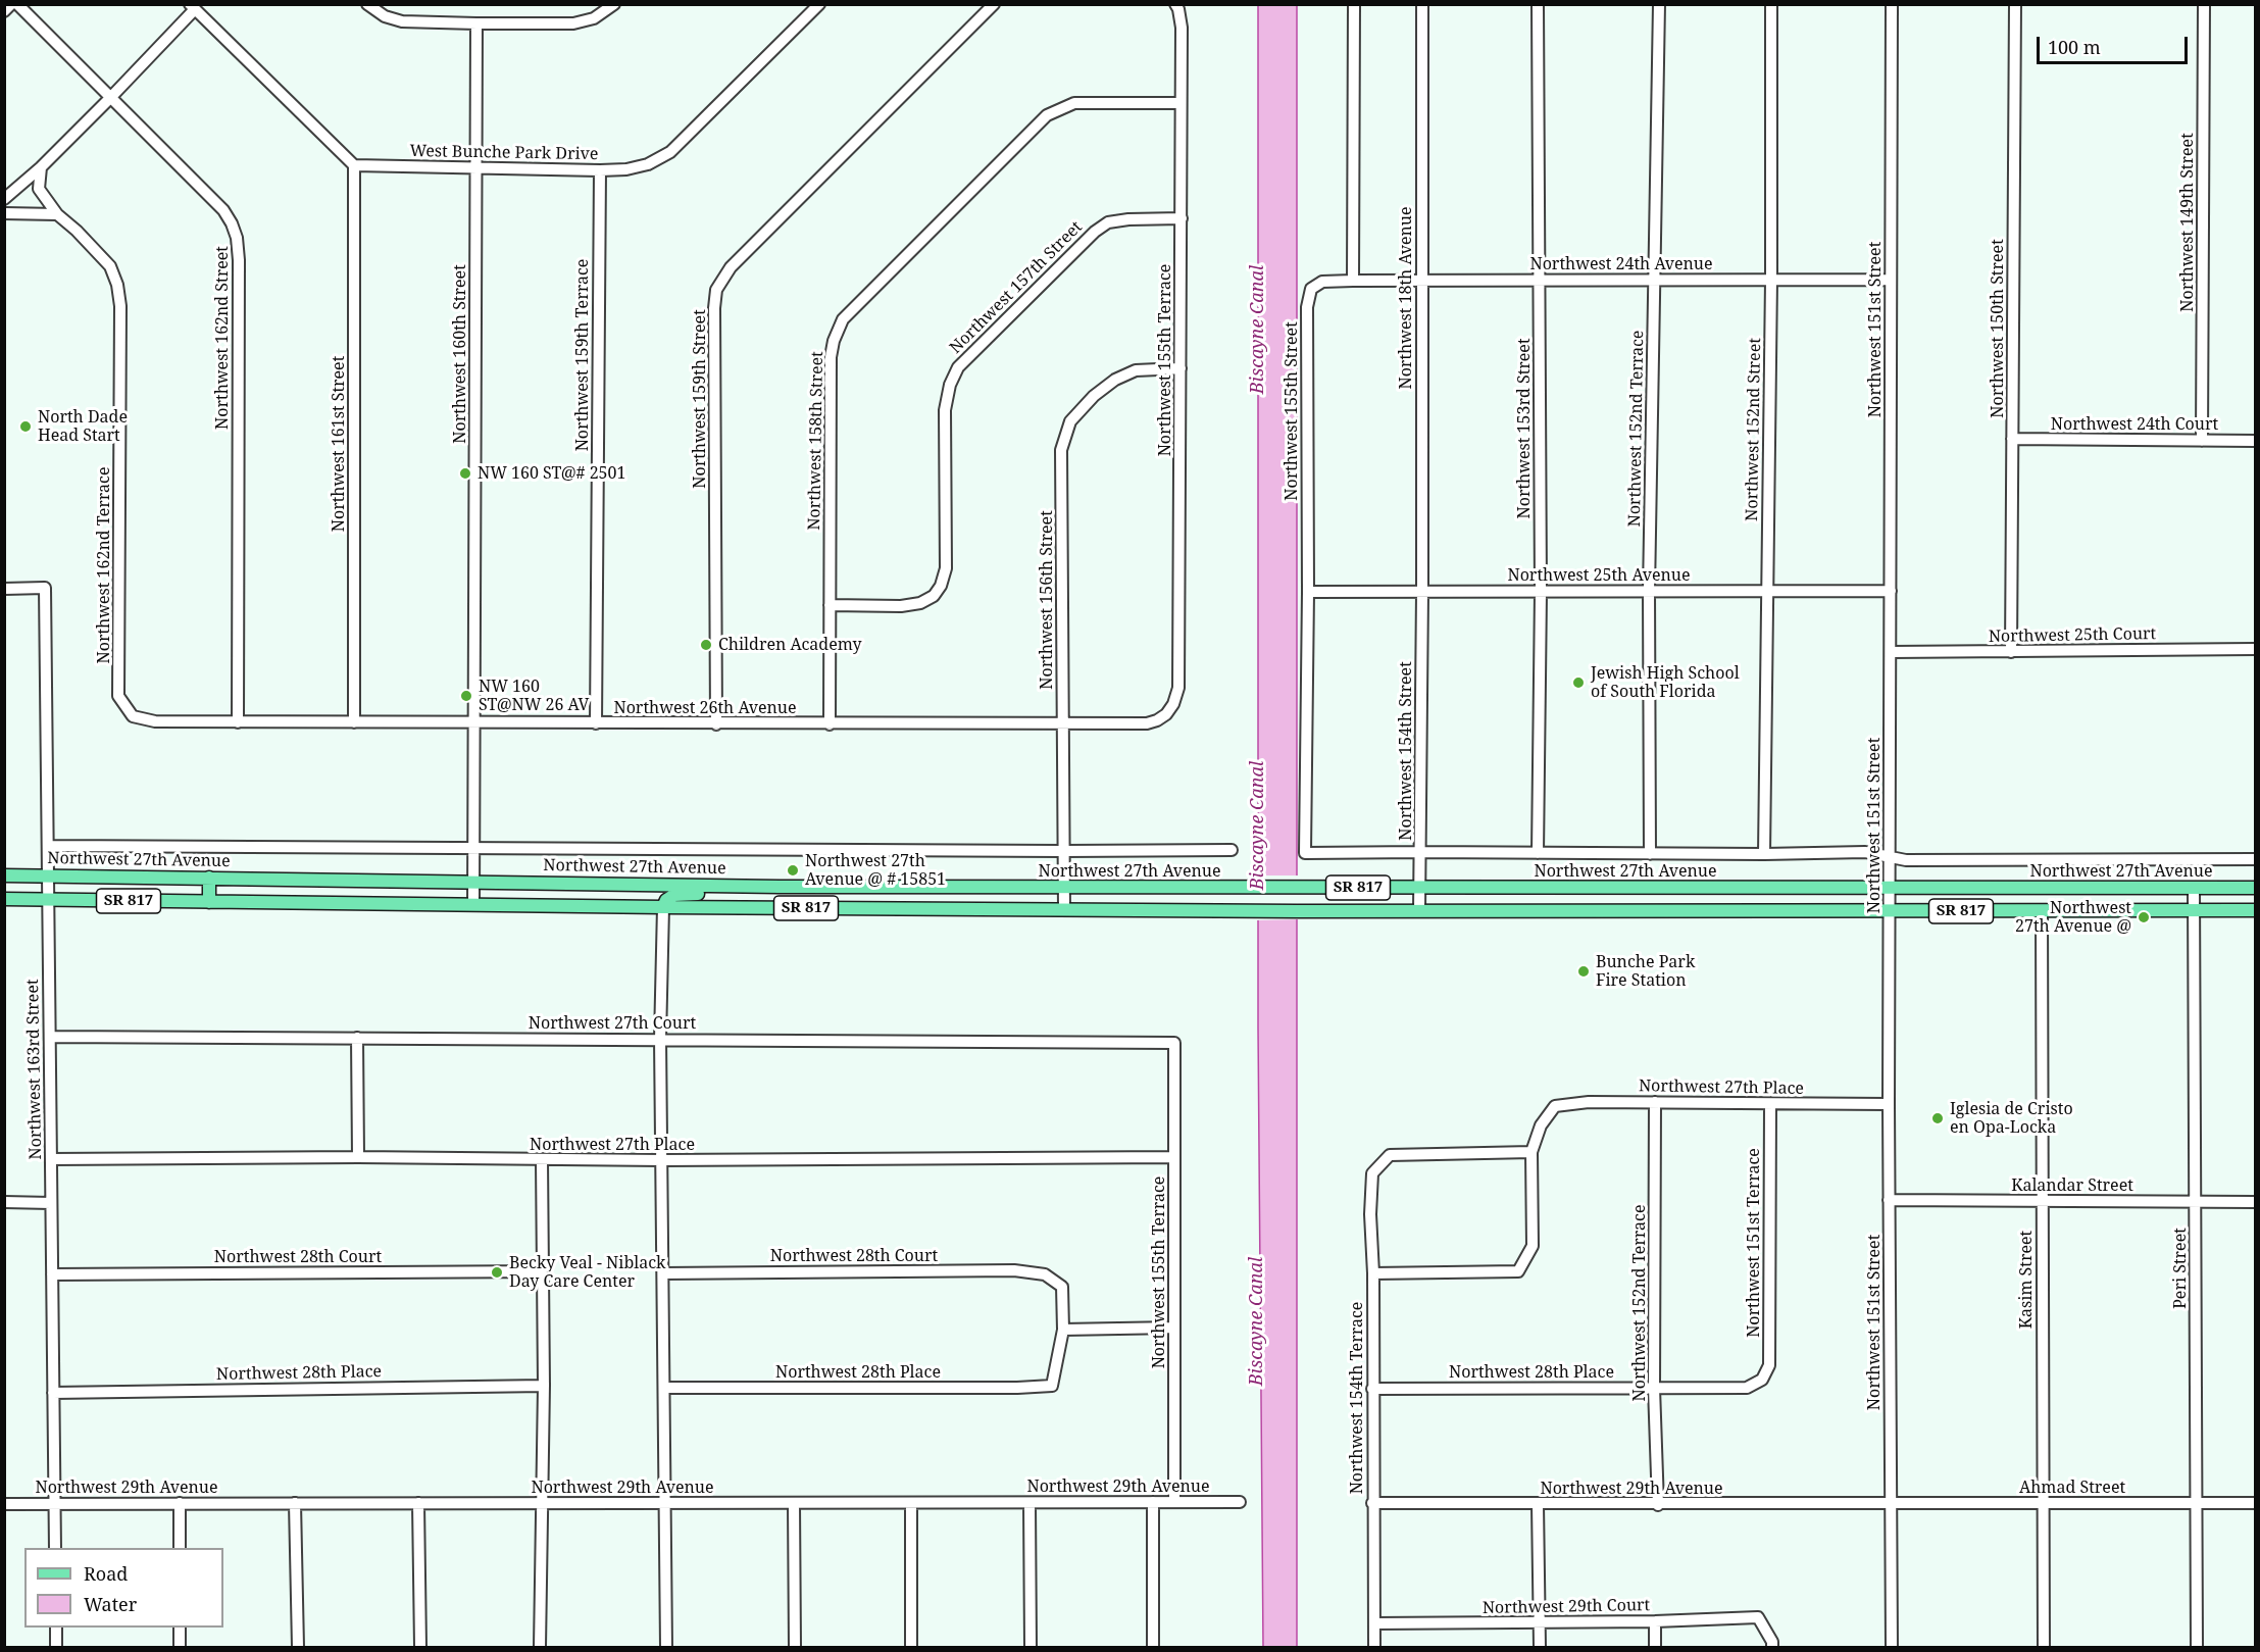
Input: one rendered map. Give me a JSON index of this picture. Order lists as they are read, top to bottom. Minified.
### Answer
{"streets":{"main road":["Northwest 27th Avenue","SR 817"],"street":["West Bunche Park Drive","Northwest 149th Street","Northwest 24th Avenue","Northwest 157th Street","Northwest 18th Avenue","Northwest 150th Street","Northwest 151st Street","Northwest 162nd Street","Northwest 160th Street","Northwest 159th Terrace","Northwest 155th Terrace","Northwest 159th Street","Northwest 155th Street","Northwest 24th Court","Northwest 153rd Street","Northwest 152nd Terrace","Northwest 152nd Street","Northwest 158th Street","Northwest 161st Street","Northwest 162nd Terrace","Northwest 25th Avenue","Northwest 156th Street","Northwest 25th Court","Northwest 26th Avenue","Northwest 154th Street","Northwest 27th Court","Northwest 163rd Street","Northwest 27th Place","Kalandar Street","Northwest 151st Terrace","Northwest 28th Court","Peri Street","Kasim Street","Northwest 28th Place","Northwest 154th Terrace","Northwest 29th Avenue","Ahmad Street","Northwest 29th Court"]},"crossings":[["West Bunche Park Drive","Northwest 160th Street"],["West Bunche Park Drive","Northwest 159th Terrace"],["West Bunche Park Drive","Northwest 161st Street"],["Northwest 149th Street","Northwest 24th Court"],["Northwest 24th Avenue","Northwest 18th Avenue"],["Northwest 24th Avenue","Northwest 151st Street"],["Northwest 24th Avenue","Northwest 155th Street"],["Northwest 24th Avenue","Northwest 153rd Street"],["Northwest 24th Avenue","Northwest 152nd Terrace"],["Northwest 24th Avenue","Northwest 152nd Street"],["Northwest 157th Street","Northwest 155th Terrace"],["Northwest 157th Street","Northwest 158th Street"],["Northwest 18th Avenue","Northwest 25th Avenue"],["Northwest 18th Avenue","Northwest 154th Street"],["Northwest 150th Street","Northwest 24th Court"],["Northwest 150th Street","Northwest 25th Court"],["Northwest 151st Street","Northwest 25th Avenue"],["Northwest 151st Street","Northwest 25th Court"],["Northwest 151st Street","Northwest 27th Avenue"],["Northwest 151st Street","SR 817"],["Northwest 151st Street","Northwest 27th Place"],["Northwest 151st Street","Kalandar Street"],["Northwest 151st Street","Northwest 29th Avenue"],["Northwest 151st Street","Ahmad Street"],["Northwest 162nd Street","Northwest 26th Avenue"],["Northwest 160th Street","Northwest 26th Avenue"],["Northwest 160th Street","Northwest 27th Avenue"],["Northwest 160th Street","SR 817"],["Northwest 159th Terrace","Northwest 26th Avenue"],["Northwest 155th Terrace","Northwest 158th Street"],["Northwest 155th Terrace","Northwest 156th Street"],["Northwest 155th Terrace","Northwest 26th Avenue"],["Northwest 155th Terrace","Northwest 27th Court"],["Northwest 155th Terrace","Northwest 27th Place"],["Northwest 155th Terrace","Northwest 29th Avenue"],["Northwest 159th Street","Northwest 26th Avenue"],["Northwest 155th Street","Northwest 25th Avenue"],["Northwest 155th Street","Northwest 27th Avenue"],["Northwest 153rd Street","Northwest 25th Avenue"],["Northwest 153rd Street","Northwest 27th Avenue"],["Northwest 152nd Terrace","Northwest 25th Avenue"],["Northwest 152nd Terrace","Northwest 27th Avenue"],["Northwest 152nd Terrace","Northwest 27th Place"],["Northwest 152nd Terrace","Northwest 28th Place"],["Northwest 152nd Terrace","Northwest 29th Avenue"],["Northwest 152nd Street","Northwest 25th Avenue"],["Northwest 152nd Street","Northwest 27th Avenue"],["Northwest 158th Street","Northwest 26th Avenue"],["Northwest 161st Street","Northwest 26th Avenue"],["Northwest 162nd Terrace","Northwest 26th Avenue"],["Northwest 25th Avenue","Northwest 154th Street"],["Northwest 156th Street","Northwest 26th Avenue"],["Northwest 156th Street","Northwest 27th Avenue"],["Northwest 156th Street","SR 817"],["Northwest 154th Street","Northwest 27th Avenue"],["Northwest 154th Street","SR 817"],["Northwest 27th Avenue","Northwest 163rd Street"],["Northwest 27th Avenue","Peri Street"],["SR 817","Northwest 163rd Street"],["SR 817","Peri Street"],["SR 817","Kasim Street"],["Northwest 27th Court","Northwest 163rd Street"],["Northwest 163rd Street","Northwest 27th Place"],["Northwest 163rd Street","Northwest 28th Court"],["Northwest 163rd Street","Northwest 28th Place"],["Northwest 163rd Street","Northwest 29th Avenue"],["Northwest 27th Place","Northwest 151st Terrace"],["Northwest 27th Place","Northwest 154th Terrace"],["Kalandar Street","Peri Street"],["Kalandar Street","Kasim Street"],["Northwest 151st Terrace","Northwest 28th Place"],["Northwest 28th Court","Northwest 28th Place"],["Peri Street","Ahmad Street"],["Kasim Street","Ahmad Street"],["Northwest 28th Place","Northwest 154th Terrace"],["Northwest 154th Terrace","Northwest 29th Avenue"],["Northwest 154th Terrace","Northwest 29th Court"],["Northwest 29th Avenue","Ahmad Street"]],"water":["Biscayne Canal"],"places":["North Dade Head Start","NW 160 ST@# 2501","Children Academy","Jewish High School of South Florida","NW 160 ST@NW 26 AV","Northwest 27th Avenue @ # 15851","Northwest 27th Avenue @","Bunche Park Fire Station","Iglesia de Cristo en Opa-Locka","Becky Veal - Niblack Day Care Center"],"legend":["Road","Water"],"scale_bar":"100 m"}
